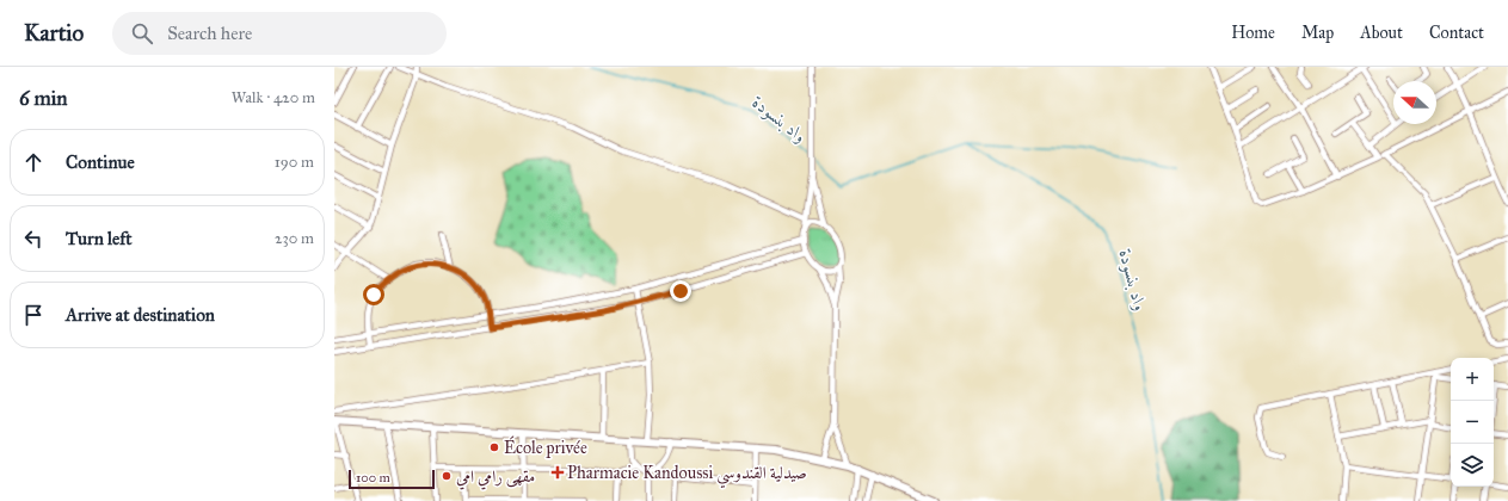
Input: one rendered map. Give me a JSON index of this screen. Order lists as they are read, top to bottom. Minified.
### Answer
{"water":["واد بنسودة"],"places":{"other":["École privée","مقهى رامي امي"],"health":["Pharmacie Kandoussi صيدلية القندوسي"]},"scale_bar":"100 m","north":"left","page":{"header":"Kartio","search":"Search here","nav":["Home","Map","About","Contact"],"heading":["6 min","Walk · 420 m"],"list":[["Continue","190 m"],["Turn left","230 m"],"Arrive at destination"],"map_buttons":["+","−"],"scale":"100 m"}}
